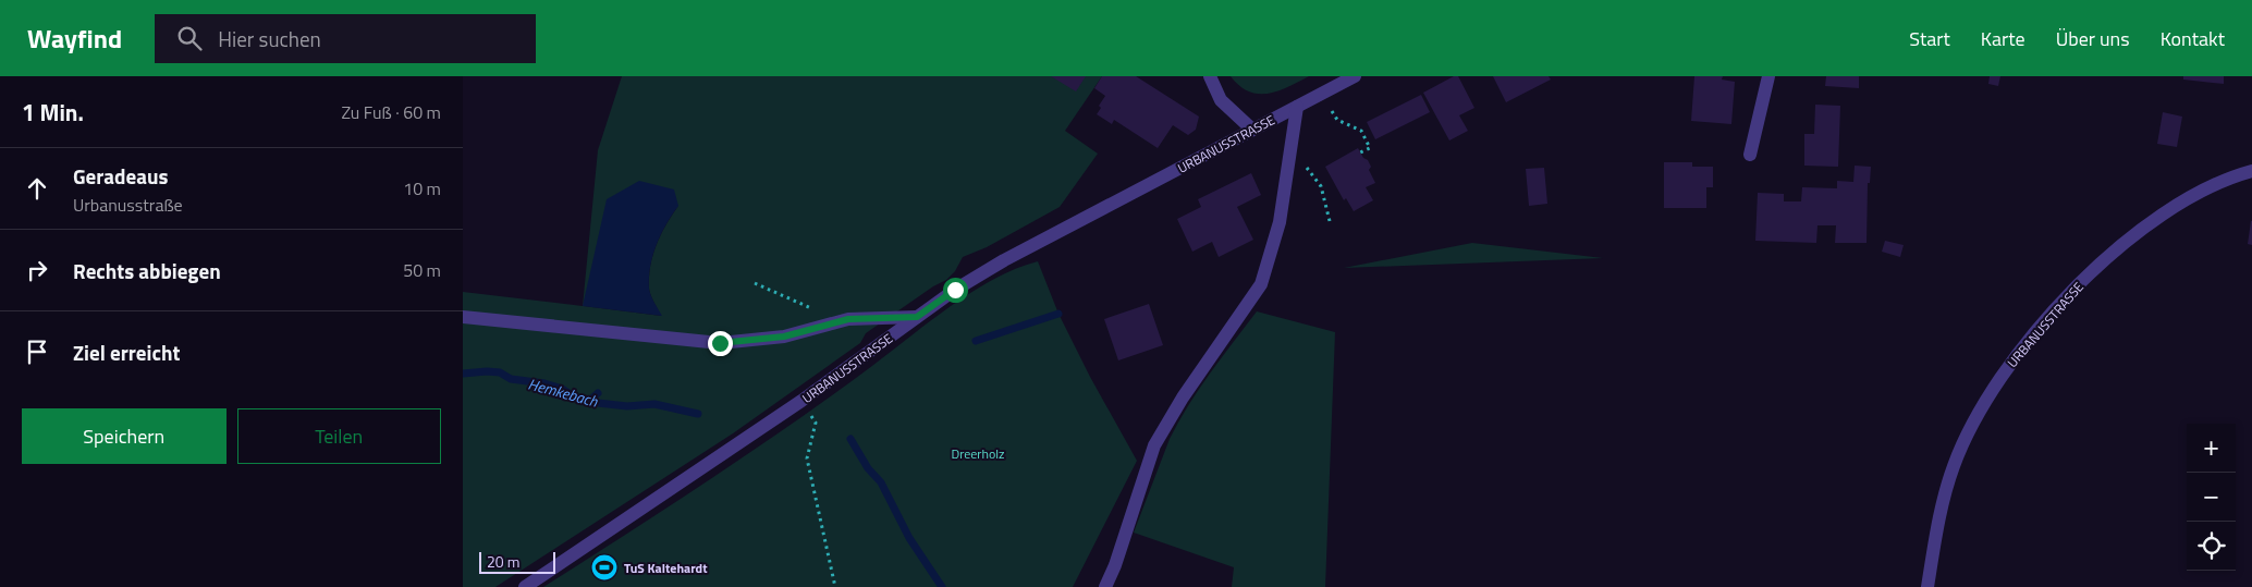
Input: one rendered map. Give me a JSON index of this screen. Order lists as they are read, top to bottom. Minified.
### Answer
{"streets":{"street":["URBANUSSTRASSE"]},"water":["Hemkebach"],"parks":["Dreerholz"],"places":{"sports":["TuS Kaltehardt"]},"scale_bar":"20 m","page":{"header":"Wayfind","search":"Hier suchen","nav":["Start","Karte","Über uns","Kontakt"],"heading":["1 Min.","Zu Fuß · 60 m"],"list":[["Geradeaus","Urbanusstraße","10 m"],["Rechts abbiegen","50 m"],"Ziel erreicht"],"buttons":["Speichern","Teilen"],"map_buttons":["+","−"],"scale":"20 m"}}
